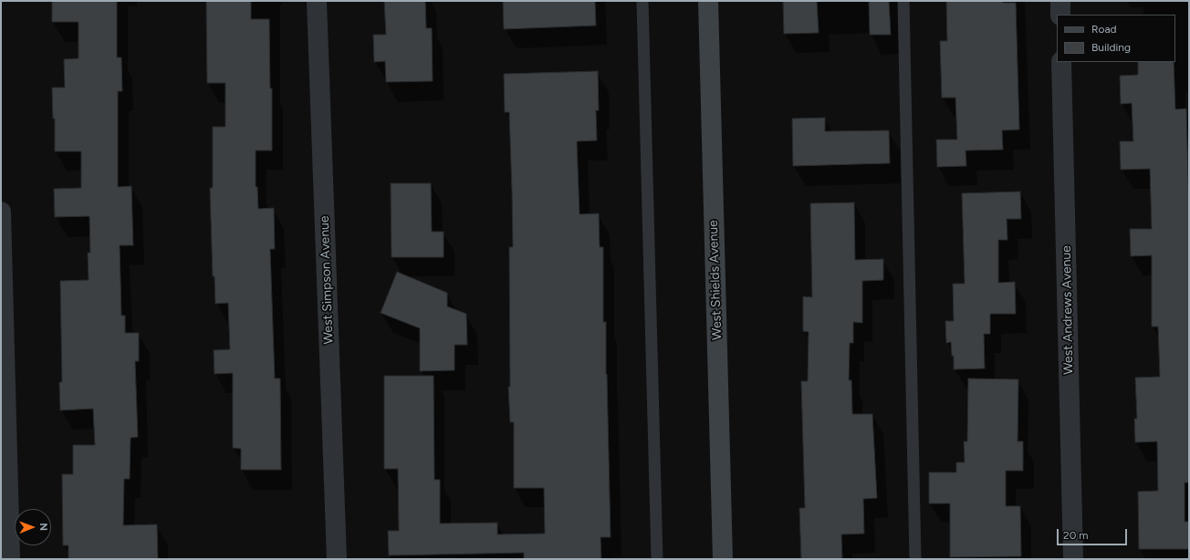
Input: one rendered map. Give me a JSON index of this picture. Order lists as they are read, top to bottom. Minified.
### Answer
{"streets":{"main road":["West Shields Avenue"],"street":["West Simpson Avenue","West Andrews Avenue"]},"legend":["Road","Building"],"scale_bar":"20 m","north":"right"}
